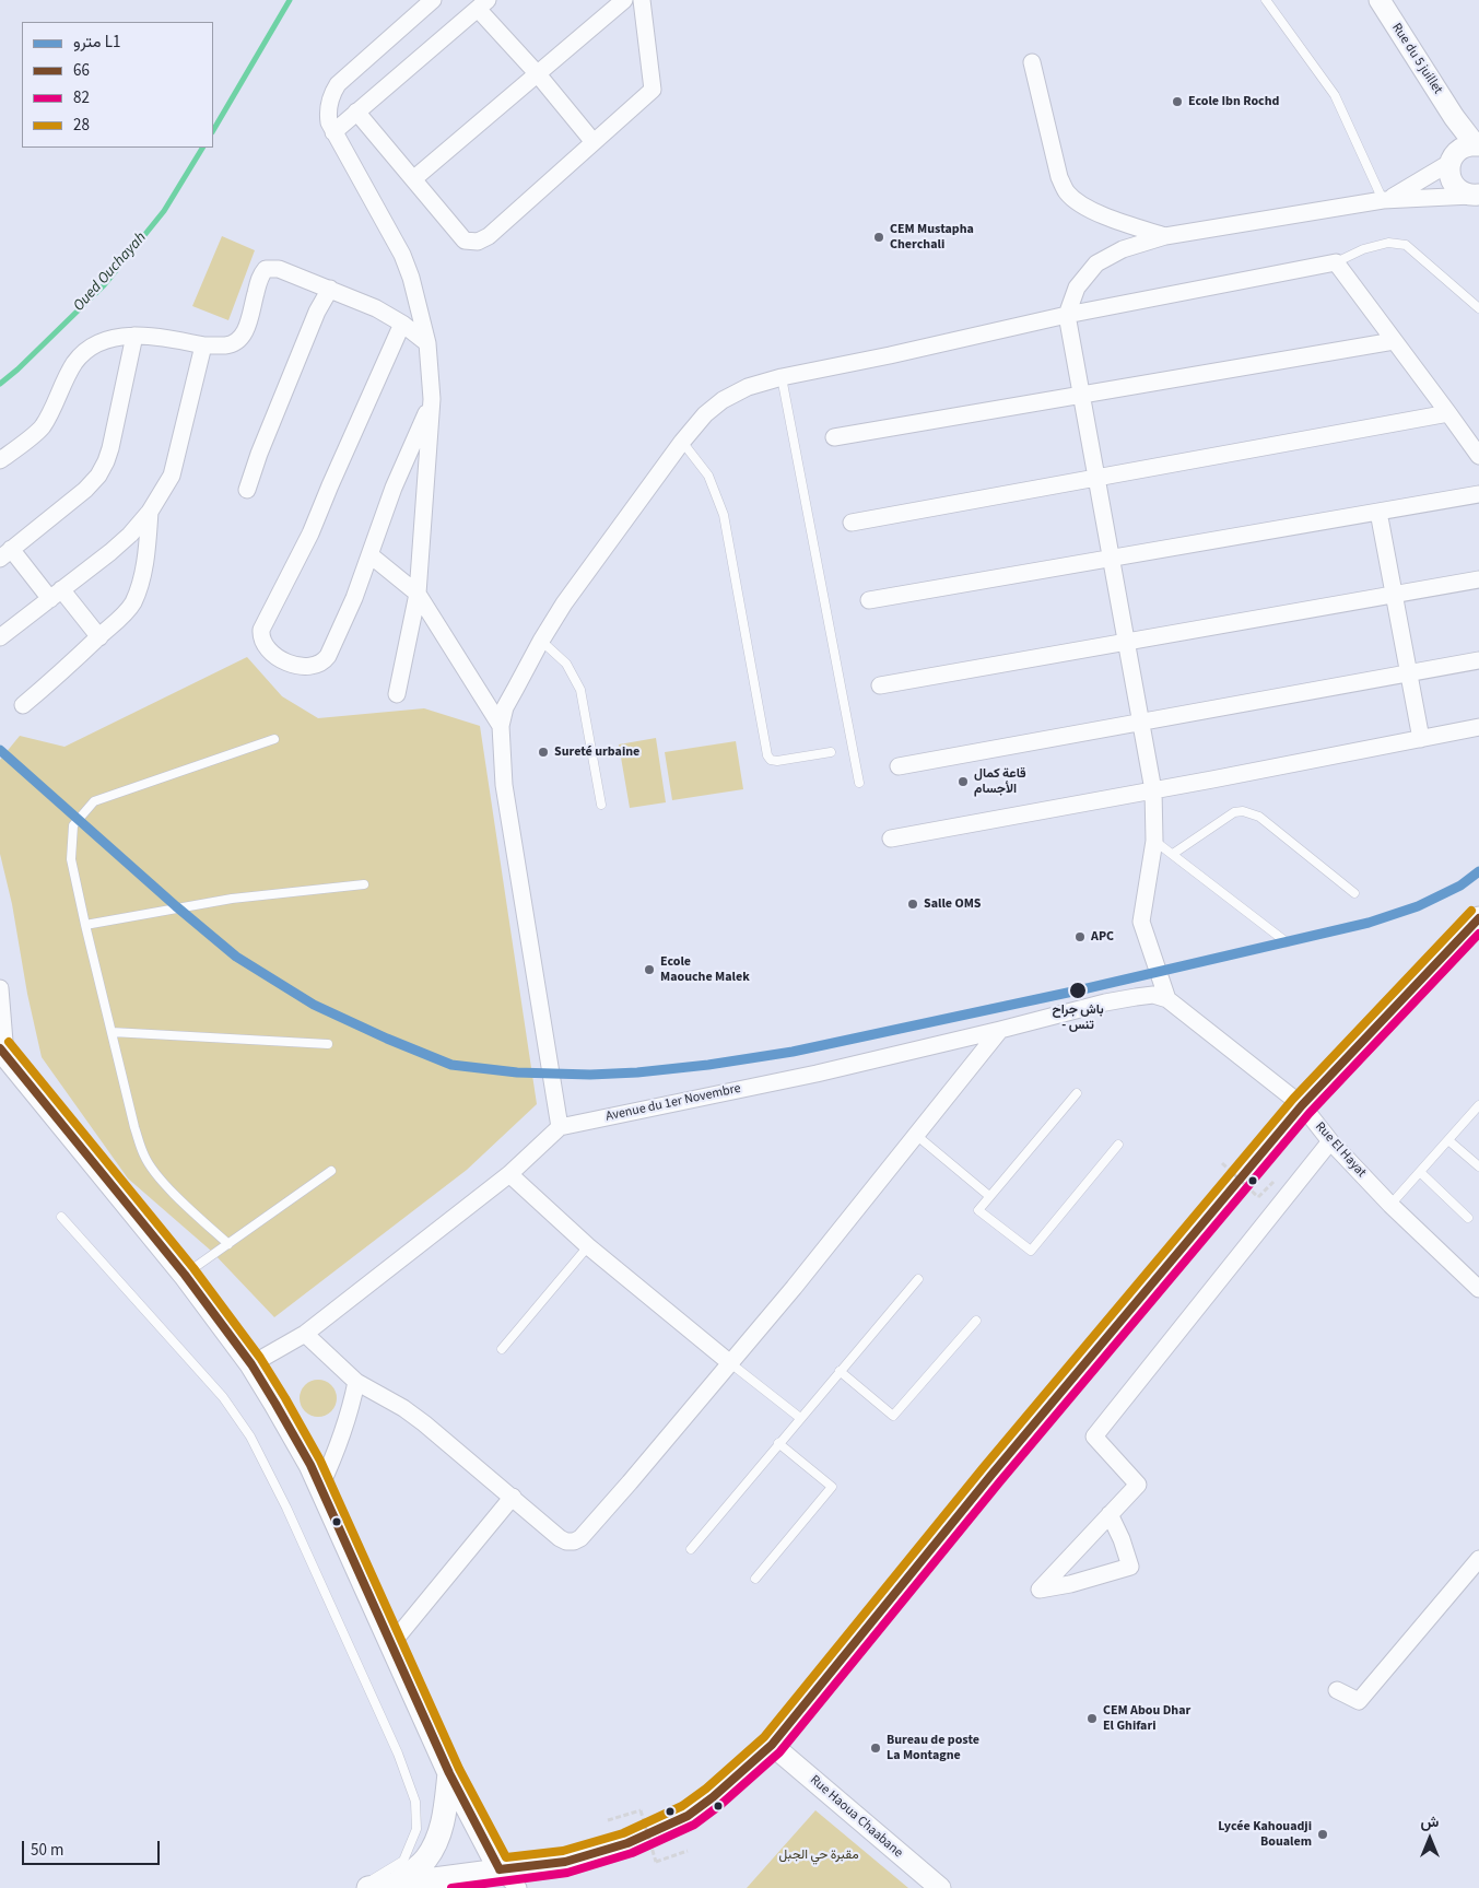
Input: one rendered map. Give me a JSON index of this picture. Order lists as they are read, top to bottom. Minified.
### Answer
{"streets":{"street":["Rue du 5 juillet","Avenue du 1er Novembre","Rue El Hayat","Rue Haoua Chaabane"]},"crossings":[["Avenue du 1er Novembre","Rue El Hayat"]],"water":["Oued Ouchayah"],"parks":["مقبرة حي الجبل"],"places":["Ecole Ibn Rochd","CEM Mustapha Cherchali","Sureté urbaine","قاعة كمال الأجسام","Salle OMS","APC","Ecole Maouche Malek","باش جراح - تنس","CEM Abou Dhar El Ghifari","Bureau de poste La Montagne","Lycée Kahouadji Boualem"],"lines":["metro line L1","transit line 28","transit line 66","transit line 82"],"legend":["مترو L1","66","82","28"],"scale_bar":"50 m","north":"top"}
